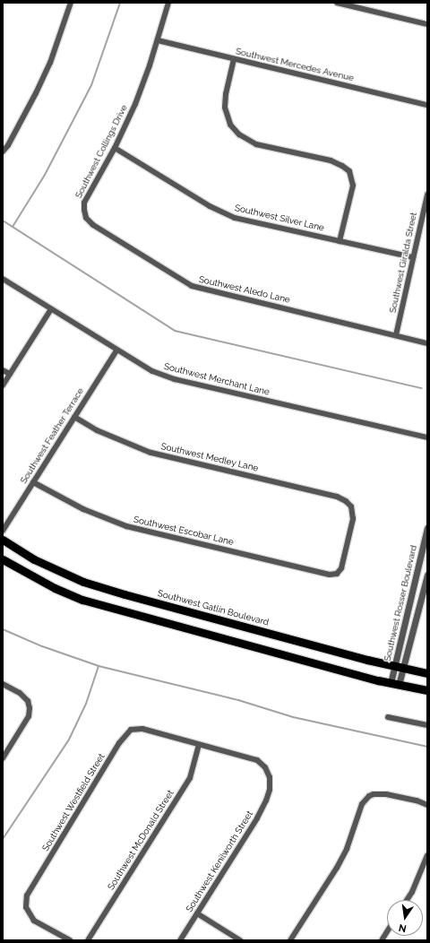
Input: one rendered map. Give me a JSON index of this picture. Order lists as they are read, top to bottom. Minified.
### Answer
{"streets":{"main road":["Southwest Gatlin Boulevard"],"street":["Southwest Mercedes Avenue","Southwest Collings Drive","Southwest Silver Lane","Southwest Giralda Street","Southwest Aledo Lane","Southwest Merchant Lane","Southwest Feather Terrace","Southwest Medley Lane","Southwest Escobar Lane","Southwest Rosser Boulevard","Southwest Westfield Street","Southwest McDonald Street","Southwest Kenilworth Street"]},"crossings":[["Southwest Mercedes Avenue","Southwest Collings Drive"],["Southwest Collings Drive","Southwest Silver Lane"],["Southwest Collings Drive","Southwest Aledo Lane"],["Southwest Silver Lane","Southwest Giralda Street"],["Southwest Giralda Street","Southwest Aledo Lane"],["Southwest Merchant Lane","Southwest Feather Terrace"],["Southwest Feather Terrace","Southwest Medley Lane"],["Southwest Feather Terrace","Southwest Escobar Lane"],["Southwest Medley Lane","Southwest Escobar Lane"],["Southwest Rosser Boulevard","Southwest Gatlin Boulevard"],["Southwest Westfield Street","Southwest McDonald Street"],["Southwest Westfield Street","Southwest Kenilworth Street"],["Southwest McDonald Street","Southwest Kenilworth Street"]],"north":"bottom"}
